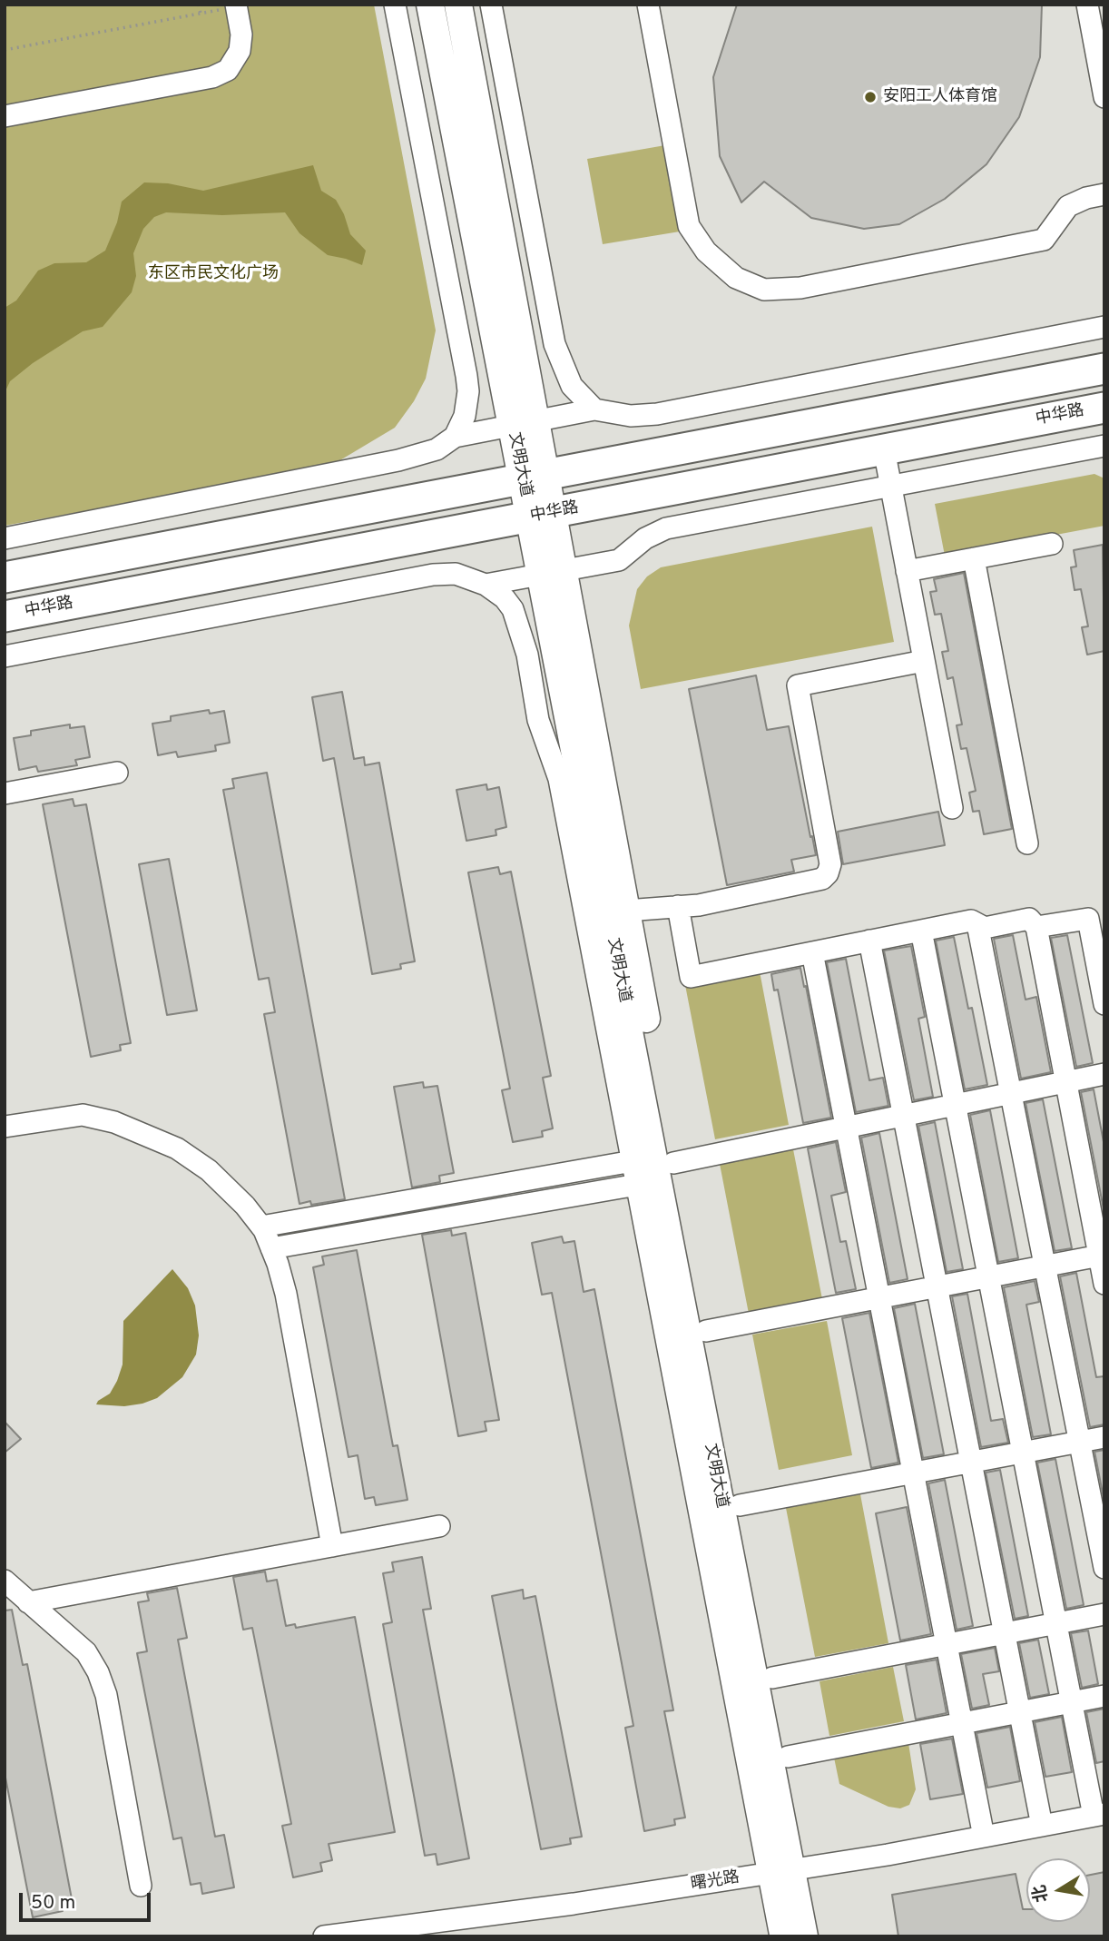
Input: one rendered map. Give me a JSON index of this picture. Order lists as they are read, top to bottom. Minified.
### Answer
{"streets":{"highway":["中华路"],"main road":["文明大道"],"street":["曙光路"]},"crossings":[["中华路","文明大道"],["文明大道","曙光路"]],"parks":["东区市民文化广场"],"places":["安阳工人体育馆"],"scale_bar":"50 m","north":"left"}
